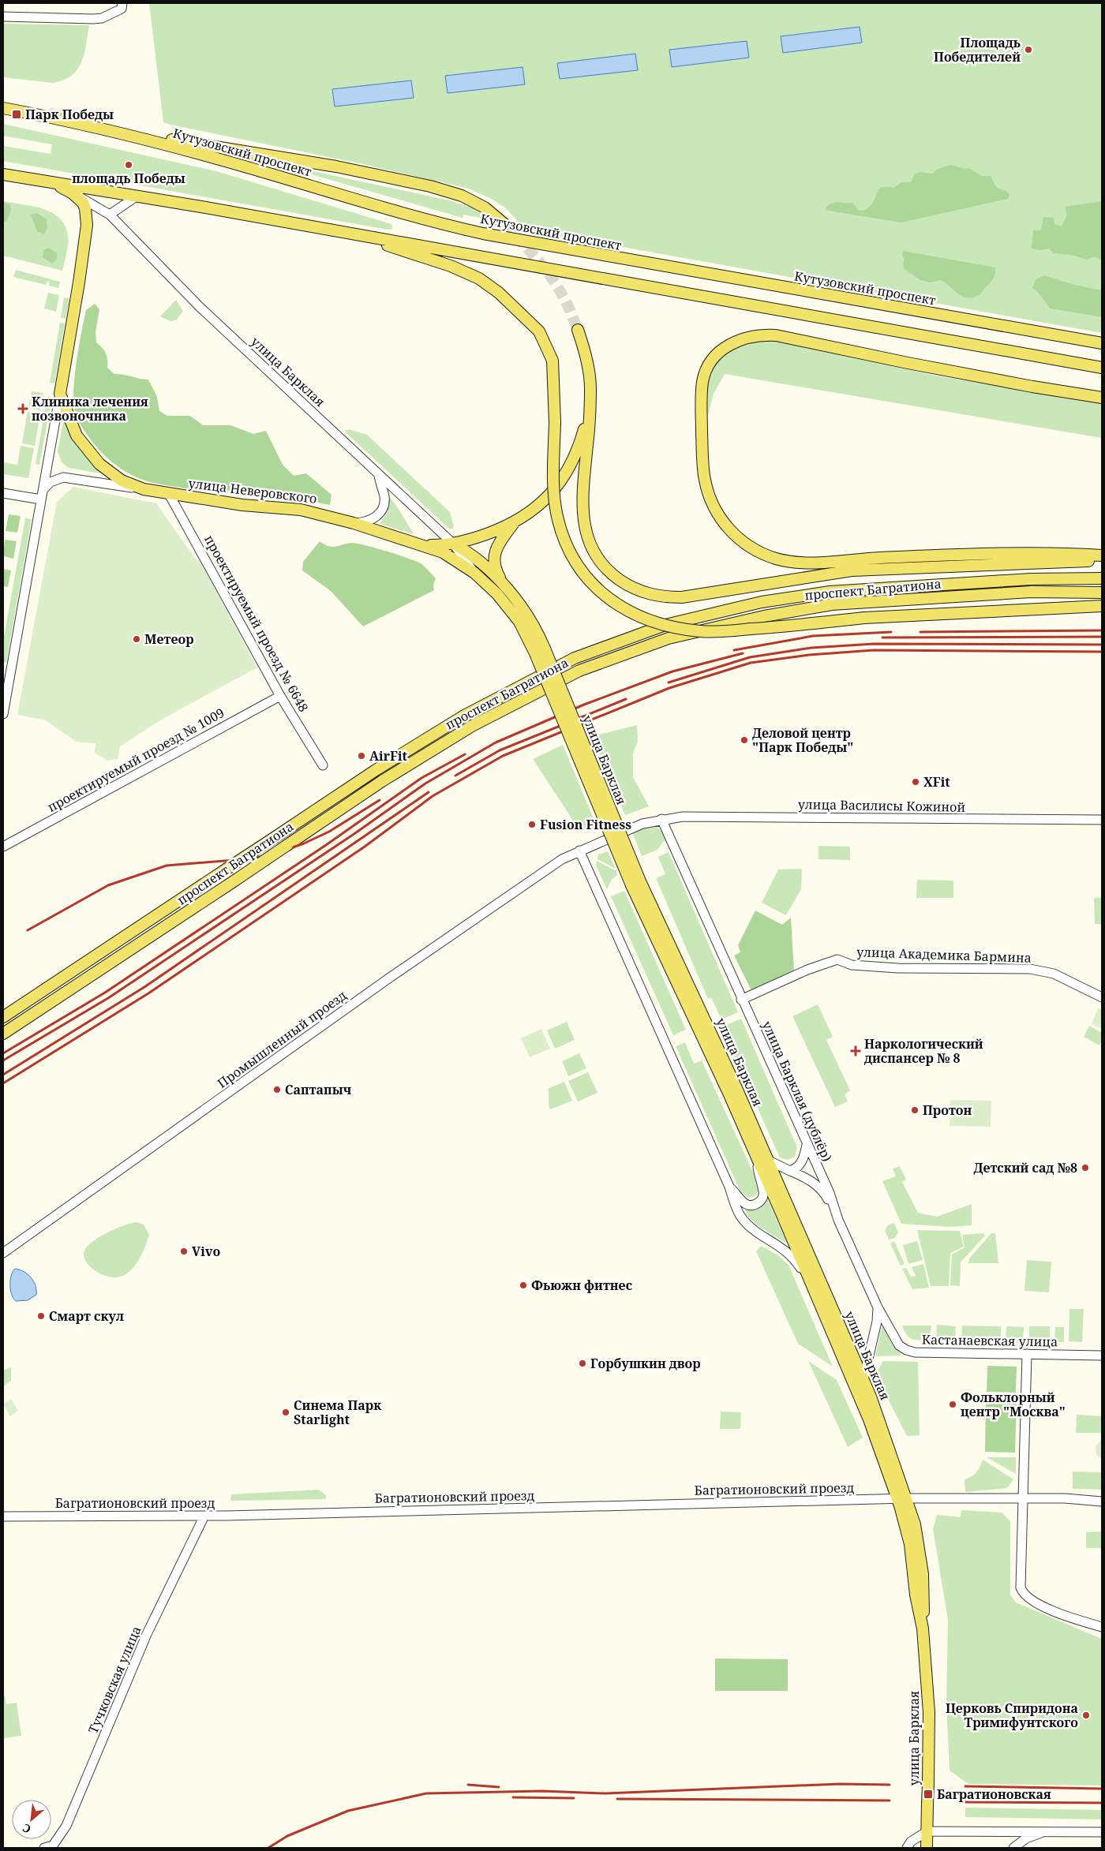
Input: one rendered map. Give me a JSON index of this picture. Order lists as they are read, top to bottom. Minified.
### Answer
{"streets":{"main road":["Кутузовский проспект","улица Барклая","улица Неверовского","проспект Багратиона"],"street":["проектируемый проезд № 6648","проектируемый проезд № 1009","улица Василисы Кожиной","улица Академика Бармина","Промышленный проезд","улица Барклая (дублёр)","Кастанаевская улица","Багратионовский проезд","Тучковская улица"]},"crossings":[["улица Барклая","улица Неверовского"],["улица Барклая","улица Барклая (дублёр)"],["улица Барклая","Багратионовский проезд"],["улица Неверовского","проектируемый проезд № 6648"],["проектируемый проезд № 6648","проектируемый проезд № 1009"],["улица Василисы Кожиной","Промышленный проезд"],["улица Василисы Кожиной","улица Барклая (дублёр)"],["улица Академика Бармина","улица Барклая (дублёр)"],["улица Барклая (дублёр)","Кастанаевская улица"],["Багратионовский проезд","Тучковская улица"]],"places":{"other":["Площадь Победителей","площадь Победы","Метеор","Деловой центр \"Парк Победы\"","AirFit","XFit","Fusion Fitness","Саптапыч","Протон","Детский сад №8","Vivo","Фьюжн фитнес","Смарт скул","Горбушкин двор","Фольклорный центр \"Москва\"","Синема Парк Starlight","Церковь Спиридона Тримифунтского"],"transit":["Парк Победы","Багратионовская"],"health":["Клиника лечения позвоночника","Наркологический диспансер № 8"]},"north":"bottom left"}
